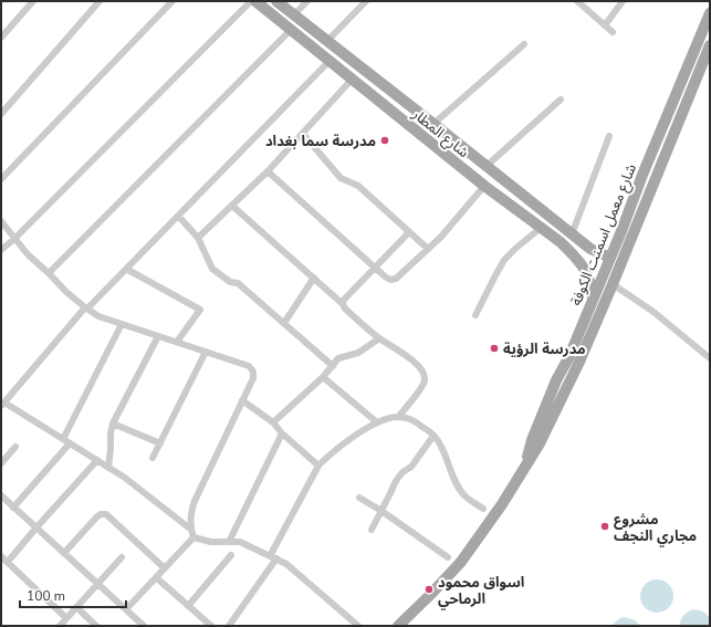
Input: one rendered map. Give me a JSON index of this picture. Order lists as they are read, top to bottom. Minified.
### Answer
{"streets":{"main road":["شارع المطار","شارع معمل اسمنت الكوفة"]},"crossings":[["شارع المطار","شارع معمل اسمنت الكوفة"]],"places":["مدرسة سما بغداد","مدرسة الرؤية","مشروع مجاري النجف","اسواق محمود الرماحي"],"scale_bar":"100 m"}
